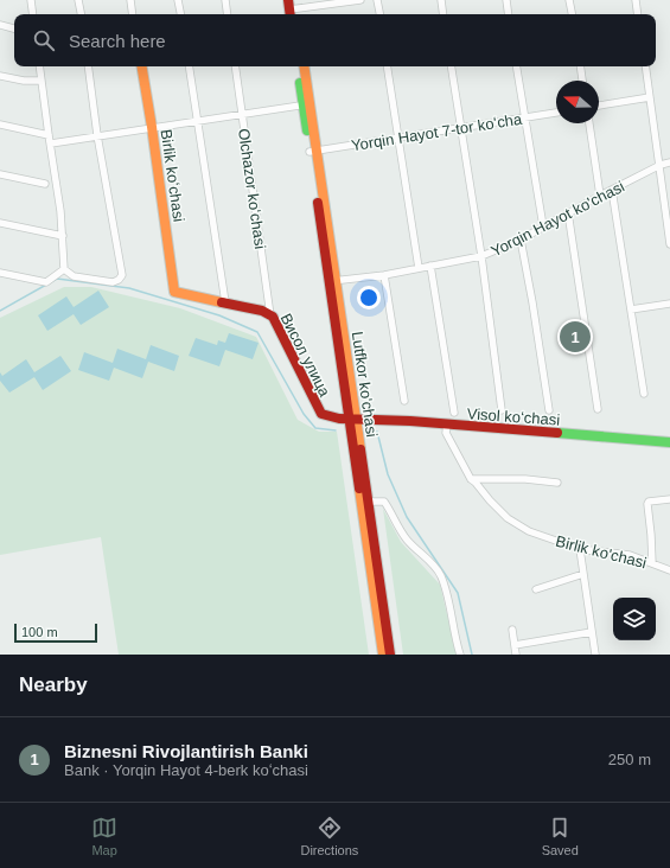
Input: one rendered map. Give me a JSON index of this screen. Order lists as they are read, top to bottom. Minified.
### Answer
{"streets":{"main road":["Birlik koʻchasi","Висол улица","Lutfkor ko'chasi","Visol koʻchasi"],"street":["Yorqin Hayot 7-tor koʻcha","Olchazor koʻchasi","Yorqin Hayot ko'chasi","Birlik ko'chasi"]},"crossings":[["Yorqin Hayot 7-tor koʻcha","Lutfkor ko'chasi"],["Birlik koʻchasi","Висол улица"],["Olchazor koʻchasi","Висол улица"],["Yorqin Hayot ko'chasi","Lutfkor ko'chasi"],["Висол улица","Lutfkor ko'chasi"],["Висол улица","Visol koʻchasi"],["Lutfkor ko'chasi","Visol koʻchasi"],["Visol koʻchasi","Birlik ko'chasi"]],"scale_bar":"100 m","north":"left","page":{"search":"Search here","pins":"1","scale":"100 m","heading":"Nearby","list":[{"mark":"1","name":"Biznesni Rivojlantirish Banki","note":"Bank · Yorqin Hayot 4-berk koʻchasi","value":"250 m"}],"nav":["Map","Directions","Saved"]}}
